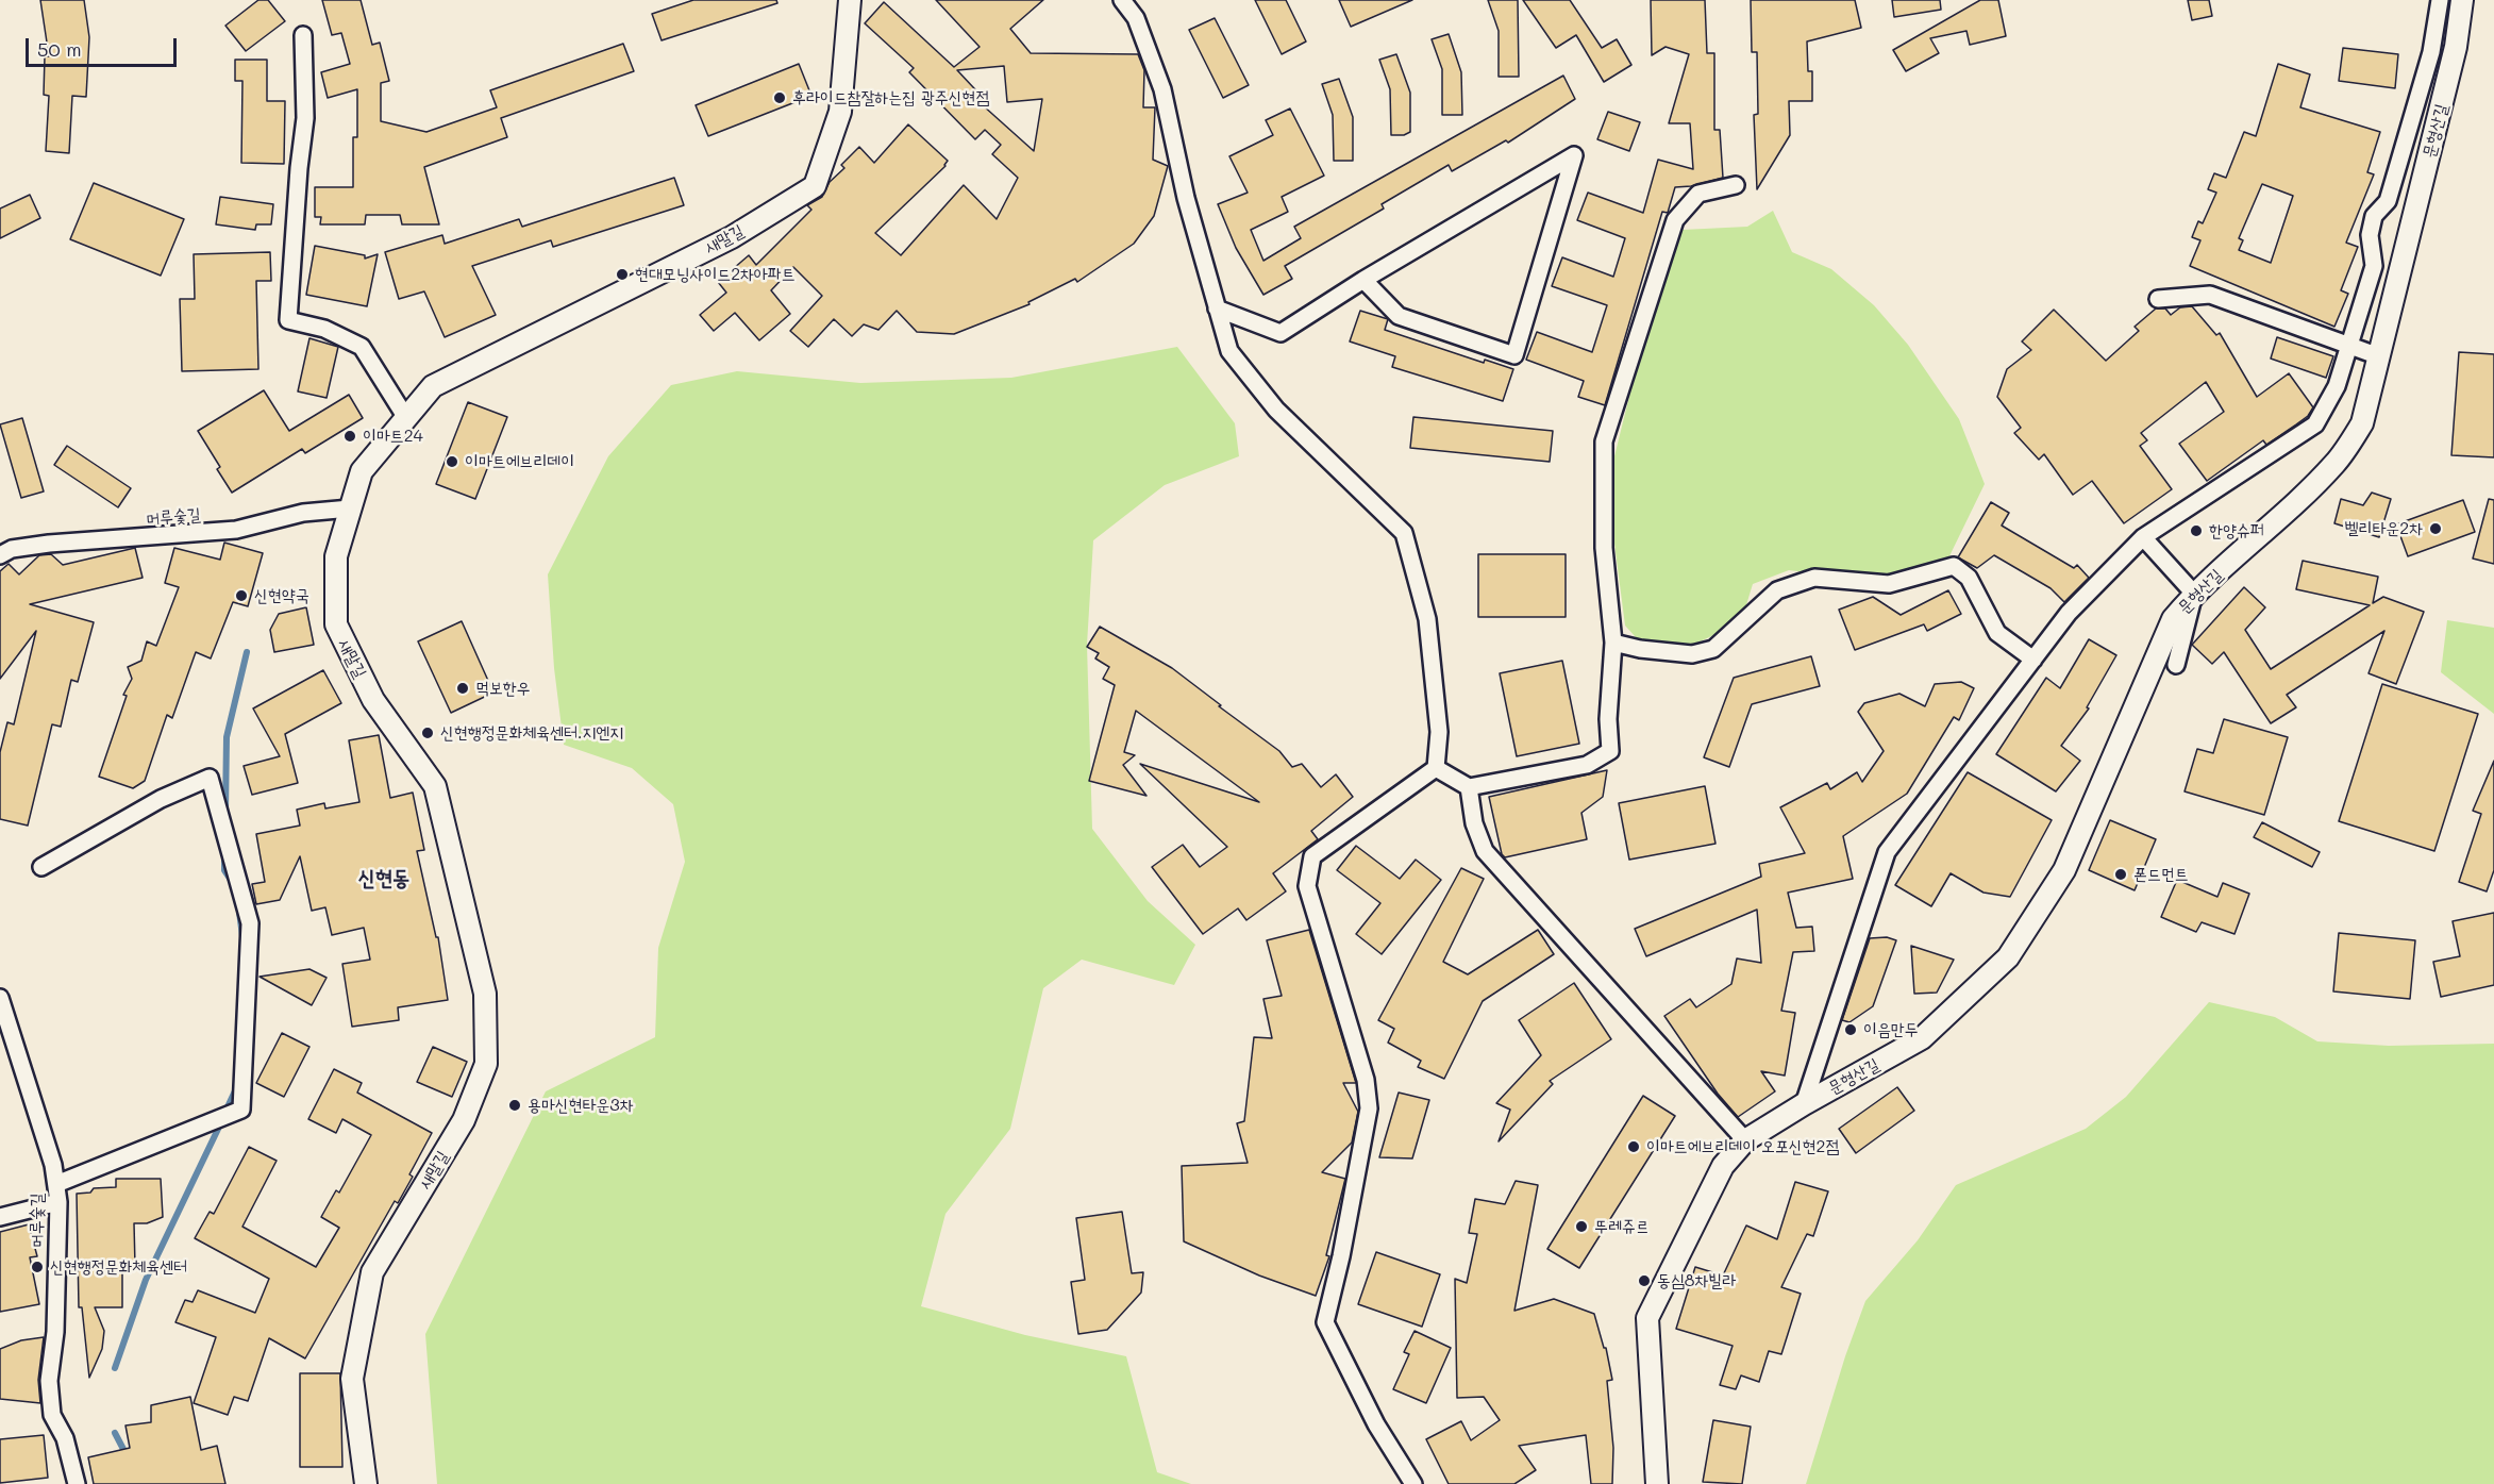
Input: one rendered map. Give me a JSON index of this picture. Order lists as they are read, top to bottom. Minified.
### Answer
{"streets":{"street":["문형산길","새말길","머루숯길"]},"crossings":[["새말길","머루숯길"]],"districts":["신현동"],"places":["후라이드참잘하는집 광주신현점","현대모닝사이드2차아파트","이마트24","이마트에브리데이","벨리타운2차","한양슈퍼","신현약국","먹보한우","신현행정문화체육센터.지엔지","폰드먼트","이음만두","용마신현타운3차","이마트에브리데이 오포신현2점","뚜레쥬르","신현행정문화체육센터","동심8차빌라"],"scale_bar":"50 m"}
